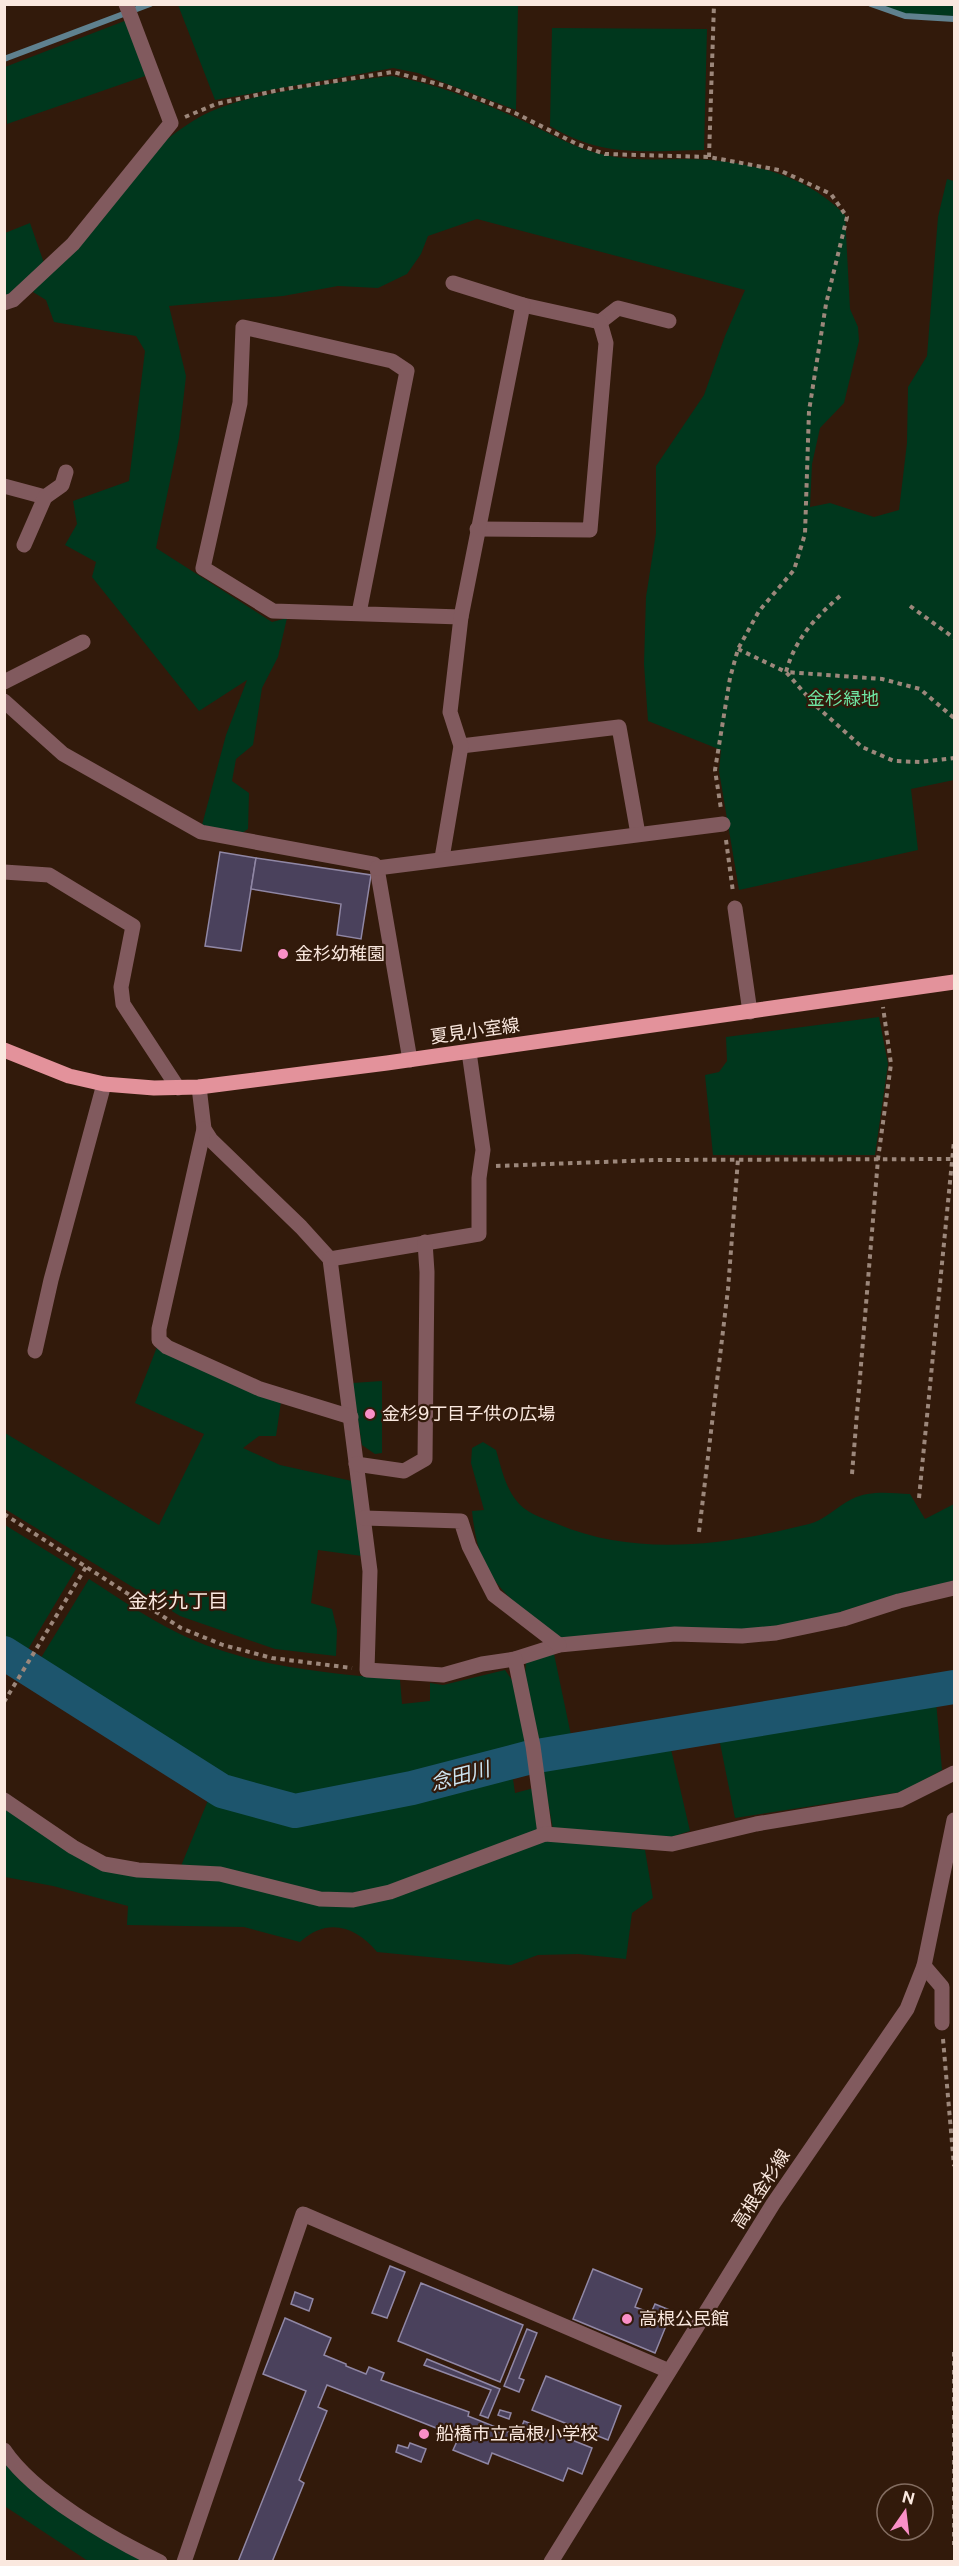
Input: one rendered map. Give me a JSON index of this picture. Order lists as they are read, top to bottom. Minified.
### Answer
{"streets":{"main road":["夏見小室線"],"street":["高根金杉線"]},"districts":["金杉九丁目"],"water":["念田川"],"parks":["金杉緑地"],"places":["金杉幼稚園","金杉9丁目子供の広場","高根公民館","船橋市立高根小学校"],"north":"top"}
